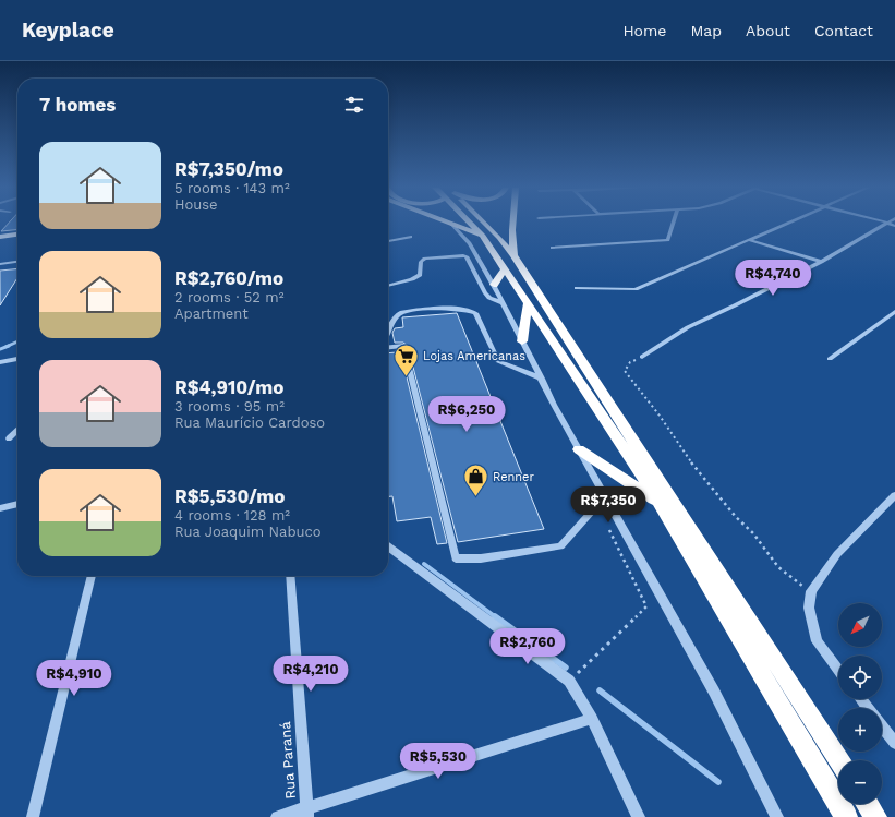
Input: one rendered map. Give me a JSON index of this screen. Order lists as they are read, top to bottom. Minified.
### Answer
{"streets":{"street":["Rua Paraná"]},"places":{"supermarket":["Lojas Americanas"],"shop":["Renner"]},"north":"bottom left","page":{"header":"Keyplace","nav":["Home","Map","About","Contact"],"heading":"7 homes","list":[{"name":"R$7,350/mo","note":"5 rooms · 143 m² · House"},{"name":"R$2,760/mo","note":"2 rooms · 52 m² · Apartment"},{"name":"R$4,910/mo","note":"3 rooms · 95 m² · Rua Maurício Cardoso"},{"name":"R$5,530/mo","note":"4 rooms · 128 m² · Rua Joaquim Nabuco"}],"price":["R$4,740","R$6,250","R$7,350","R$2,760","R$4,210","R$4,910","R$5,530"],"map_buttons":["+","−"]}}
